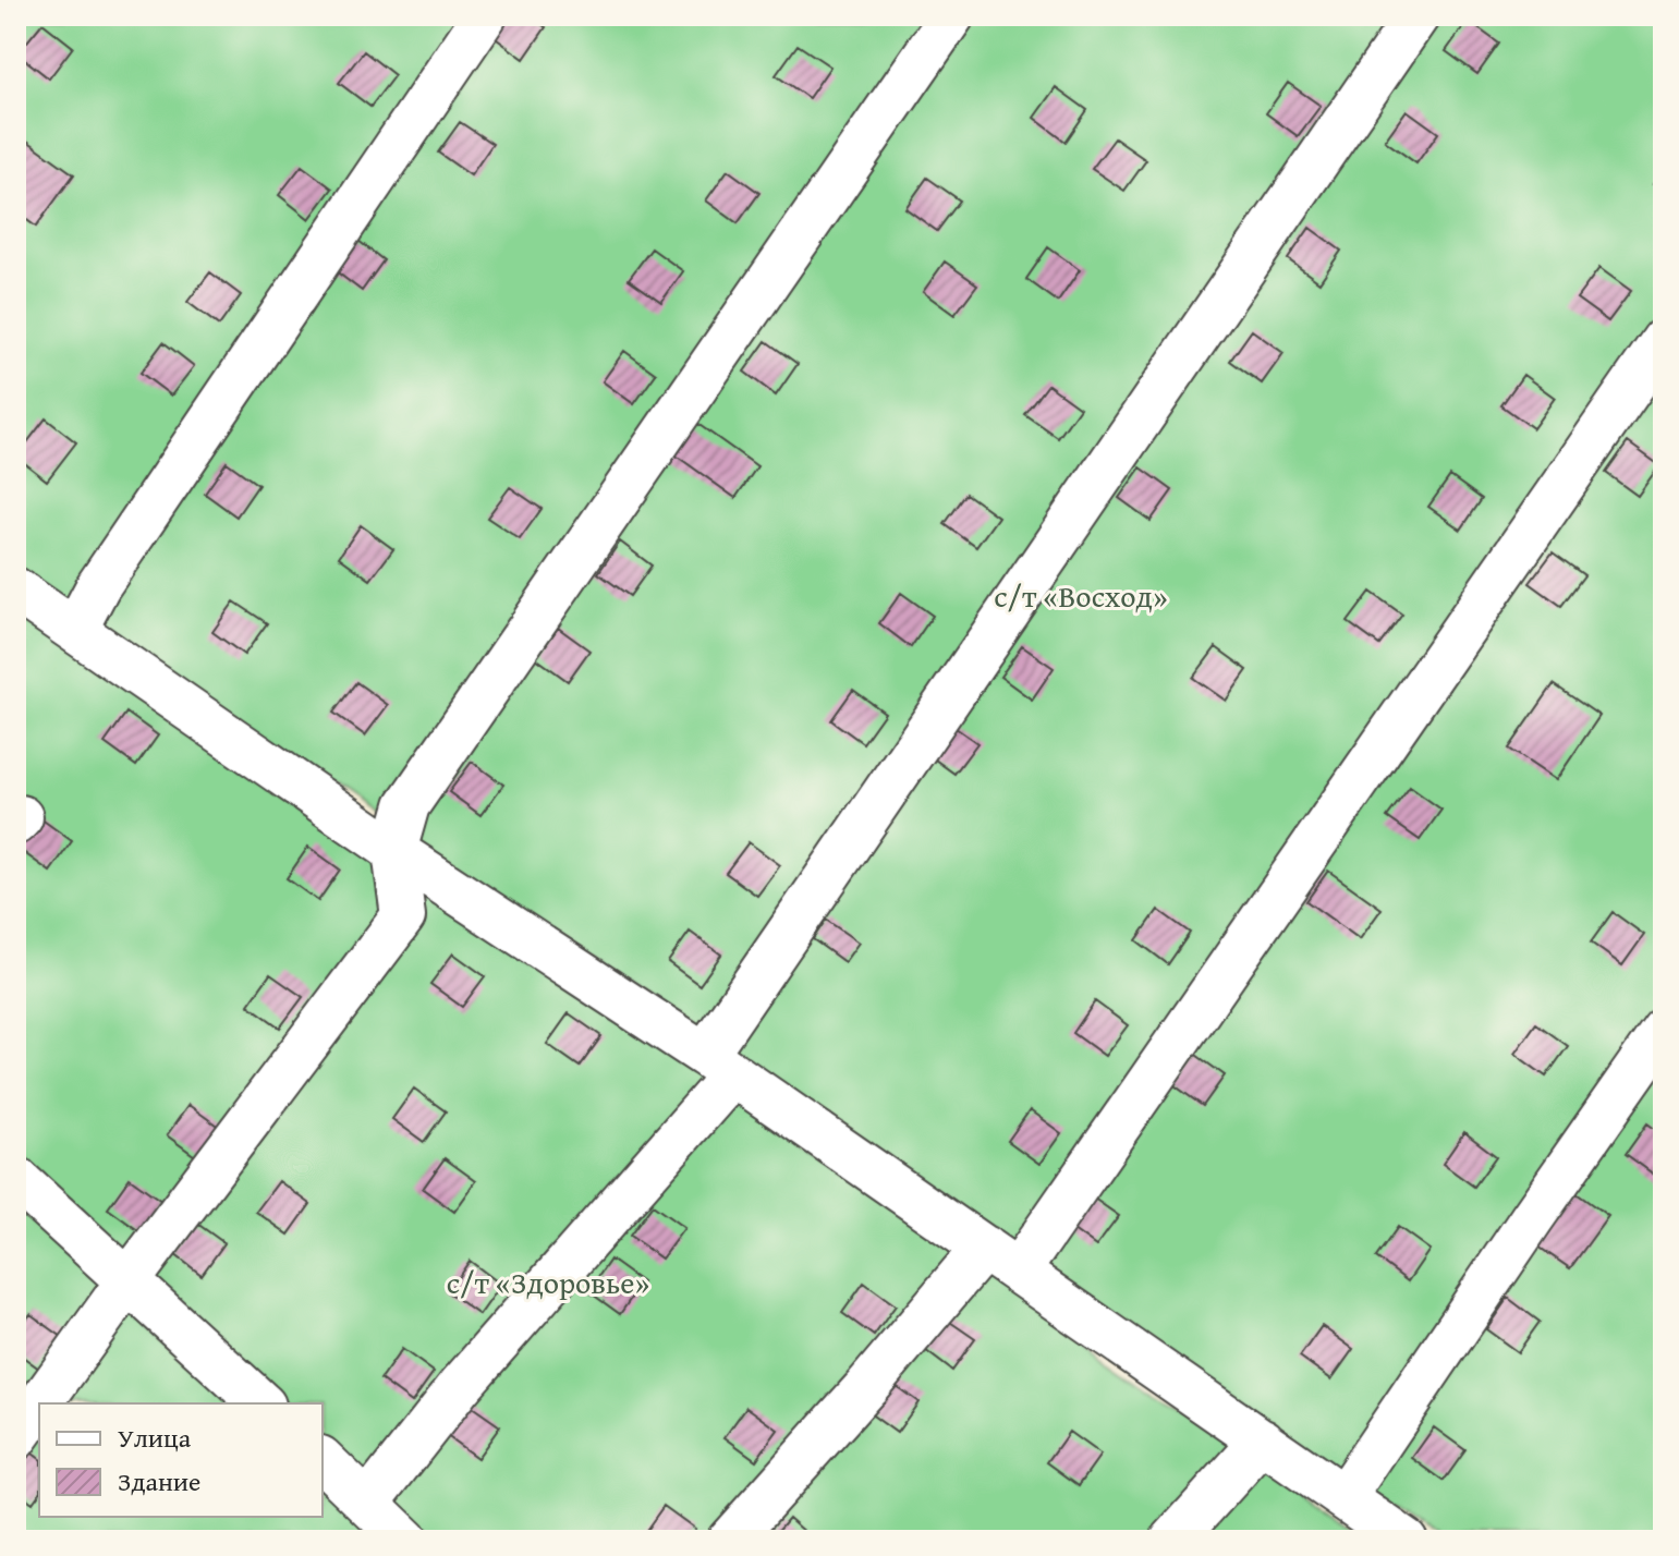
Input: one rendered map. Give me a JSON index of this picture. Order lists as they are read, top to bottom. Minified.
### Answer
{"parks":["с/т «Восход»","с/т «Здоровье»"],"legend":["Улица","Здание"]}
